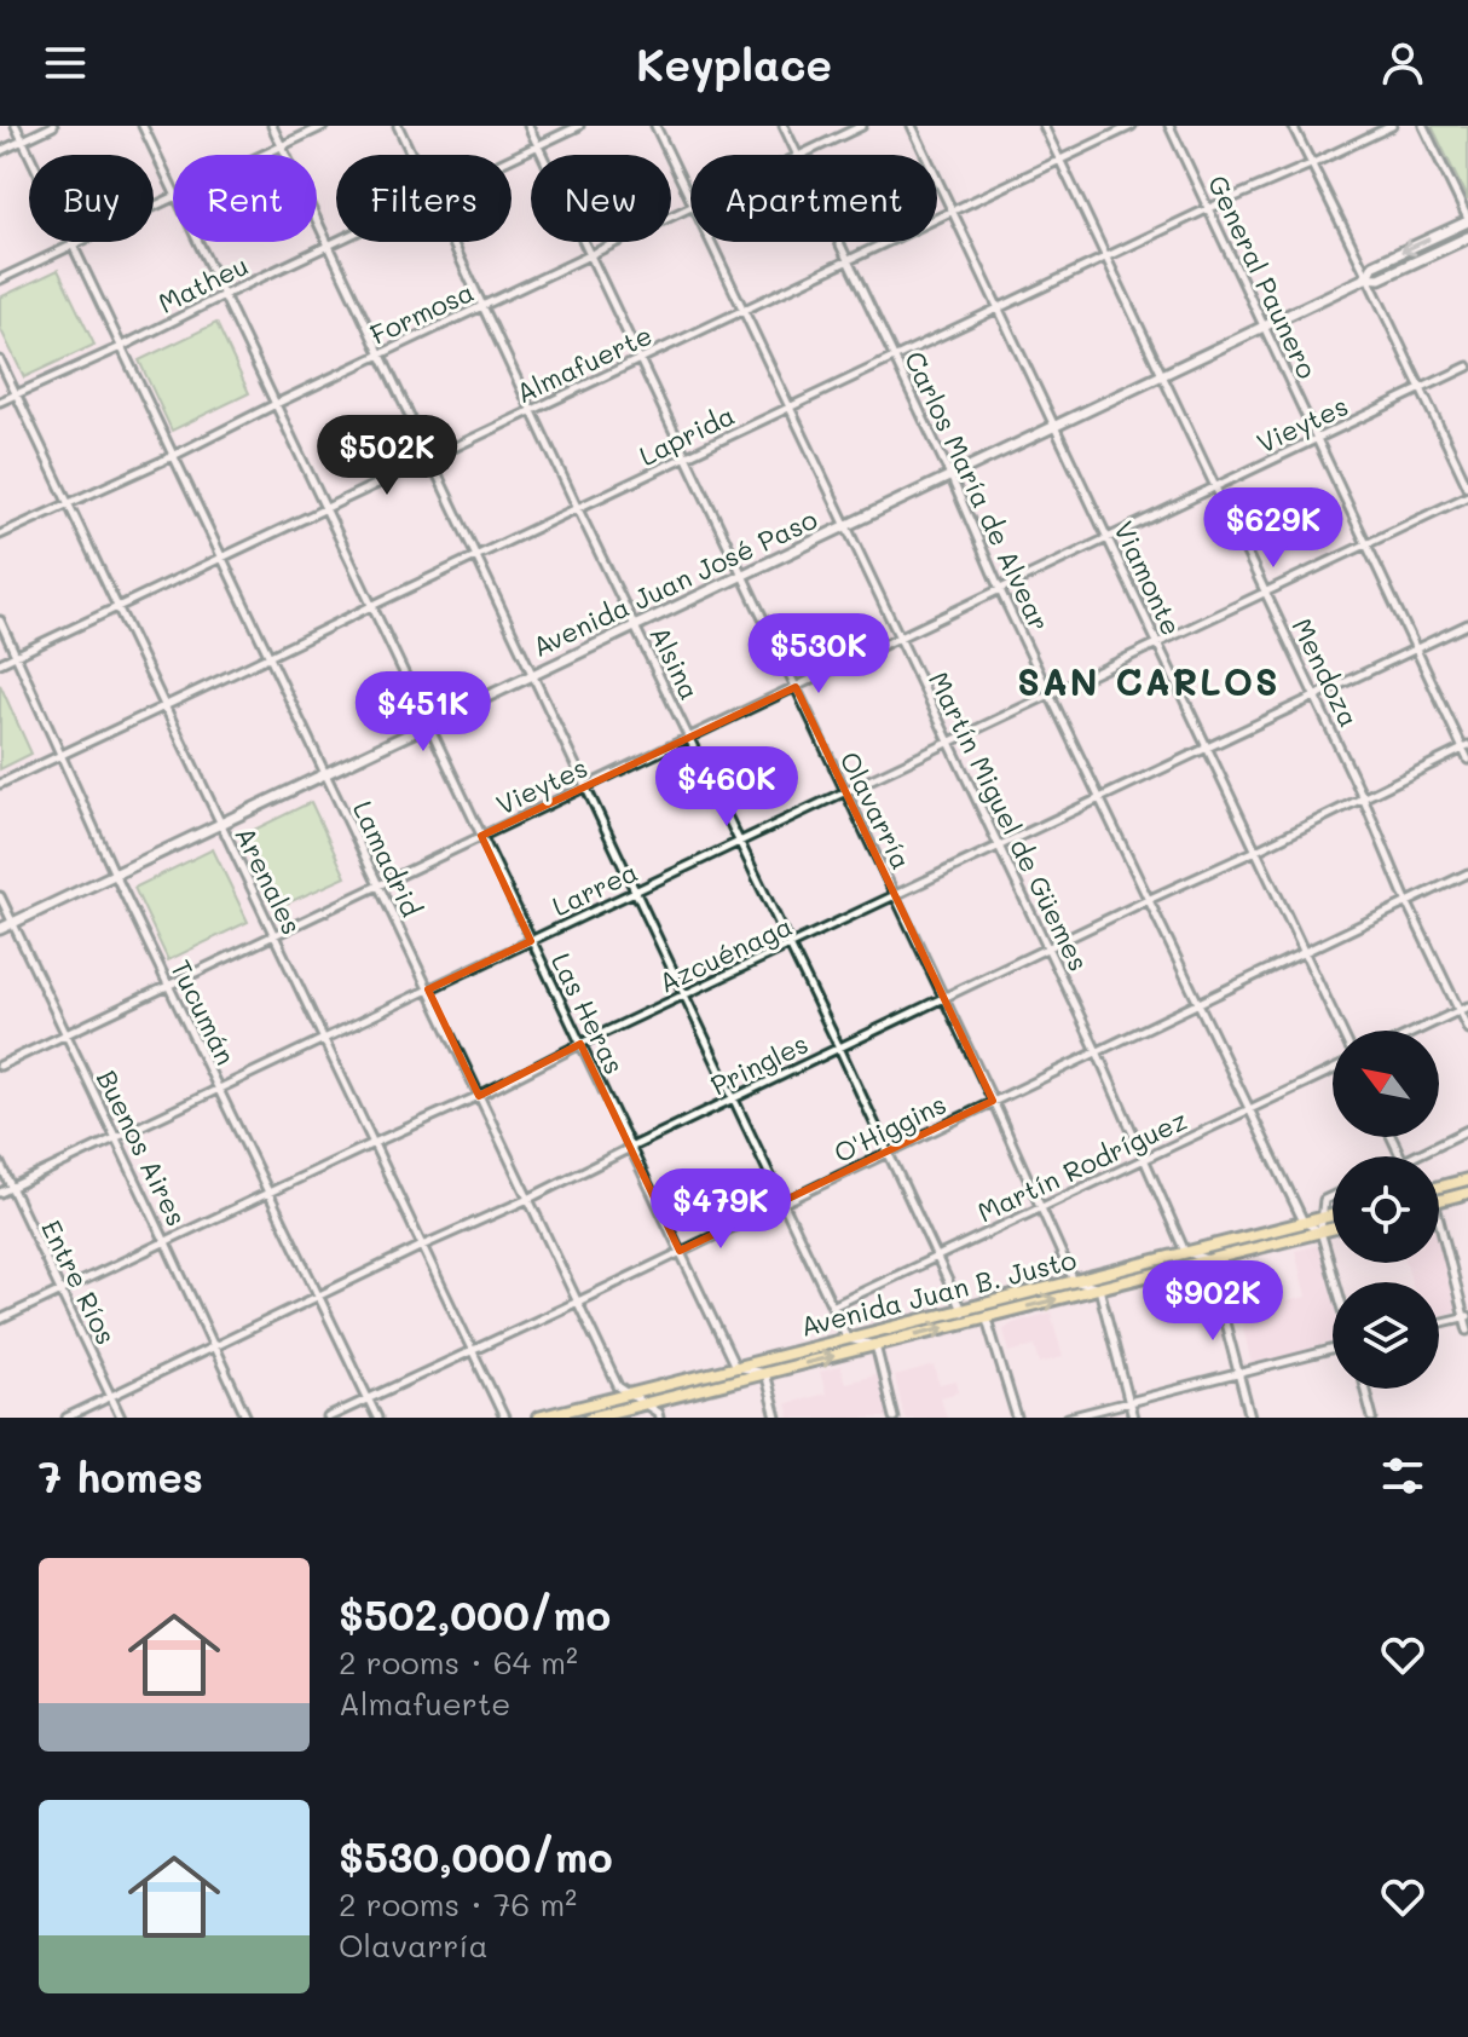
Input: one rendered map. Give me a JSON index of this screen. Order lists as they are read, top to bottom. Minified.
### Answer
{"streets":{"main road":["Avenida Juan José Paso","Avenida Juan B. Justo"],"street":["General Paunero","Matheu","Formosa","Almafuerte","Vieytes","Laprida","Carlos María de Alvear","Viamonte","Alsina","Mendoza","Olavarría","Martín Miguel de Güemes","Lamadrid","Arenales","Larrea","Azcuénaga","Tucumán","Las Heras","Pringles","O'Higgins","Buenos Aires","Martín Rodríguez","Entre Ríos"]},"crossings":[["General Paunero","Vieytes"],["General Paunero","Laprida"],["General Paunero","Avenida Juan José Paso"],["General Paunero","Larrea"],["General Paunero","Azcuénaga"],["General Paunero","Pringles"],["Matheu","Olavarría"],["Matheu","Lamadrid"],["Matheu","Arenales"],["Matheu","Las Heras"],["Formosa","Alsina"],["Formosa","Olavarría"],["Formosa","Lamadrid"],["Formosa","Arenales"],["Formosa","Las Heras"],["Almafuerte","Carlos María de Alvear"],["Almafuerte","Viamonte"],["Almafuerte","Alsina"],["Almafuerte","Mendoza"],["Almafuerte","Olavarría"],["Almafuerte","Martín Miguel de Güemes"],["Almafuerte","Lamadrid"],["Almafuerte","Arenales"],["Almafuerte","Tucumán"],["Almafuerte","Las Heras"],["Vieytes","Carlos María de Alvear"],["Vieytes","Viamonte"],["Vieytes","Alsina"],["Vieytes","Mendoza"],["Vieytes","Olavarría"],["Vieytes","Martín Miguel de Güemes"],["Vieytes","Lamadrid"],["Vieytes","Arenales"],["Vieytes","Tucumán"],["Vieytes","Las Heras"],["Vieytes","Buenos Aires"],["Laprida","Carlos María de Alvear"],["Laprida","Viamonte"],["Laprida","Alsina"],["Laprida","Mendoza"],["Laprida","Olavarría"],["Laprida","Martín Miguel de Güemes"],["Laprida","Lamadrid"],["Laprida","Arenales"],["Laprida","Tucumán"],["Laprida","Las Heras"],["Carlos María de Alvear","Avenida Juan José Paso"],["Carlos María de Alvear","Larrea"],["Carlos María de Alvear","Azcuénaga"],["Carlos María de Alvear","Pringles"],["Carlos María de Alvear","O'Higgins"],["Carlos María de Alvear","Martín Rodríguez"],["Carlos María de Alvear","Avenida Juan B. Justo"],["Viamonte","Avenida Juan José Paso"],["Viamonte","Larrea"],["Viamonte","Azcuénaga"],["Viamonte","Pringles"],["Viamonte","O'Higgins"],["Avenida Juan José Paso","Alsina"],["Avenida Juan José Paso","Mendoza"],["Avenida Juan José Paso","Olavarría"],["Avenida Juan José Paso","Martín Miguel de Güemes"],["Avenida Juan José Paso","Lamadrid"],["Avenida Juan José Paso","Arenales"],["Avenida Juan José Paso","Tucumán"],["Avenida Juan José Paso","Las Heras"],["Avenida Juan José Paso","Buenos Aires"],["Alsina","Larrea"],["Alsina","Azcuénaga"],["Alsina","Pringles"],["Alsina","O'Higgins"],["Alsina","Martín Rodríguez"],["Alsina","Avenida Juan B. Justo"],["Mendoza","Larrea"],["Mendoza","Azcuénaga"],["Mendoza","Pringles"],["Mendoza","O'Higgins"],["Olavarría","Larrea"],["Olavarría","Azcuénaga"],["Olavarría","Pringles"],["Olavarría","O'Higgins"],["Olavarría","Martín Rodríguez"],["Olavarría","Avenida Juan B. Justo"],["Martín Miguel de Güemes","Larrea"],["Martín Miguel de Güemes","Azcuénaga"],["Martín Miguel de Güemes","Pringles"],["Martín Miguel de Güemes","O'Higgins"],["Martín Miguel de Güemes","Martín Rodríguez"],["Martín Miguel de Güemes","Avenida Juan B. Justo"],["Lamadrid","Larrea"],["Lamadrid","Azcuénaga"],["Lamadrid","Pringles"],["Lamadrid","O'Higgins"],["Lamadrid","Avenida Juan B. Justo"],["Arenales","Larrea"],["Arenales","Azcuénaga"],["Arenales","Pringles"],["Arenales","O'Higgins"],["Larrea","Tucumán"],["Larrea","Las Heras"],["Larrea","Buenos Aires"],["Larrea","Entre Ríos"],["Azcuénaga","Tucumán"],["Azcuénaga","Las Heras"],["Azcuénaga","Buenos Aires"],["Azcuénaga","Entre Ríos"],["Tucumán","Pringles"],["Tucumán","O'Higgins"],["Las Heras","Pringles"],["Las Heras","O'Higgins"],["Las Heras","Avenida Juan B. Justo"],["Pringles","Buenos Aires"],["Pringles","Entre Ríos"]],"districts":["SAN CARLOS"],"north":"top left","page":{"header":"Keyplace","chip":["Buy","Rent","Filters","New","Apartment"],"price":["$502K","$629K","$530K","$451K","$460K","$479K","$902K"],"heading":"7 homes","list":[{"name":"$502,000/mo","note":"2 rooms · 64 m² · Almafuerte"},{"name":"$530,000/mo","note":"2 rooms · 76 m² · Olavarría"}]}}
